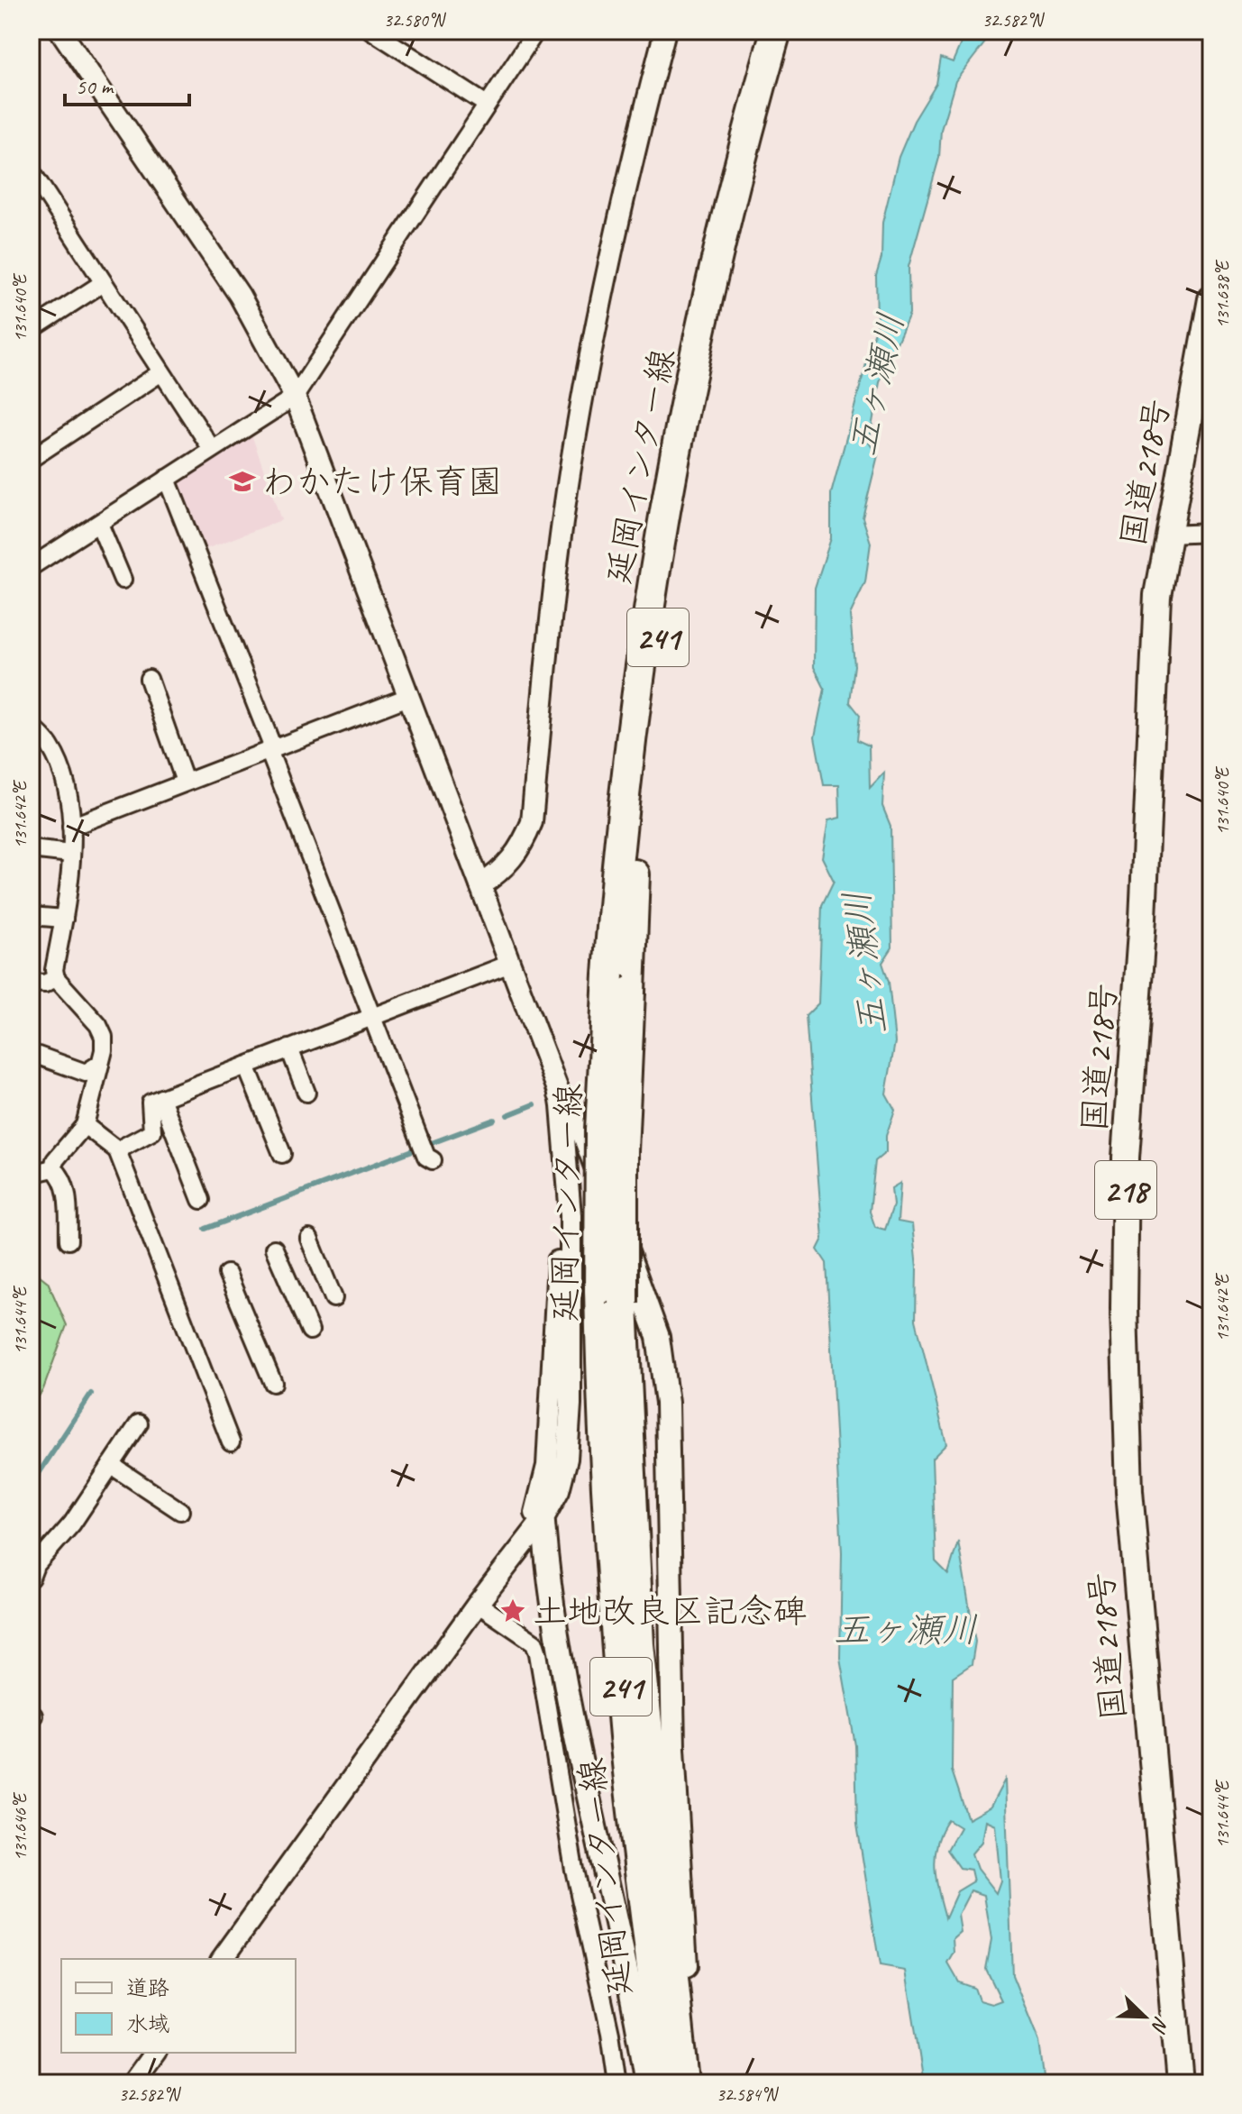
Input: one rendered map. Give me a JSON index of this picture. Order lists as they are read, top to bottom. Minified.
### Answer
{"streets":{"highway":["延岡インター線","国道218号","241","218"]},"water":["五ヶ瀬川"],"places":{"school or university":["わかたけ保育園"],"place":["土地改良区記念碑"]},"legend":["道路","水域"],"scale_bar":"50 m","north":"bottom right","coordinates":["32.580°N","32.582°N","131.638°E","131.640°E","131.642°E","131.644°E","131.646°E","32.584°N"]}
